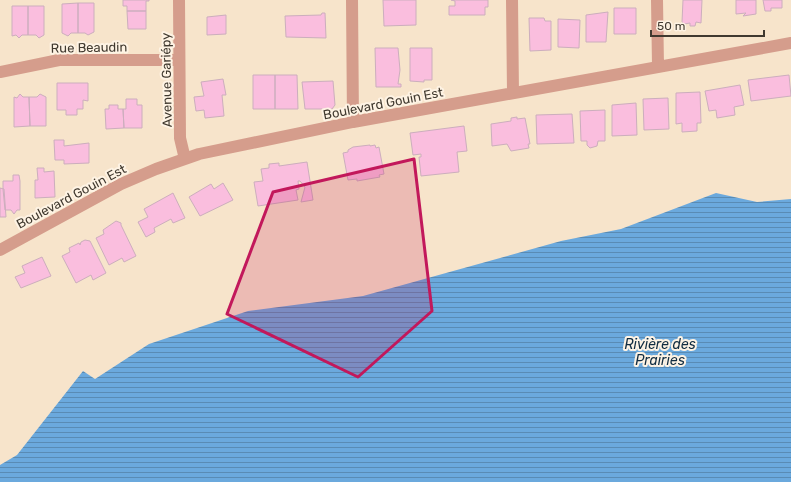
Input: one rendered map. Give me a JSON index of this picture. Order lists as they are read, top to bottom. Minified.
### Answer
{"streets":{"street":["Rue Beaudin","Avenue Gariépy","Boulevard Gouin Est"]},"crossings":[["Rue Beaudin","Avenue Gariépy"],["Avenue Gariépy","Boulevard Gouin Est"]],"water":["Rivière des Prairies"],"scale_bar":"50 m"}
